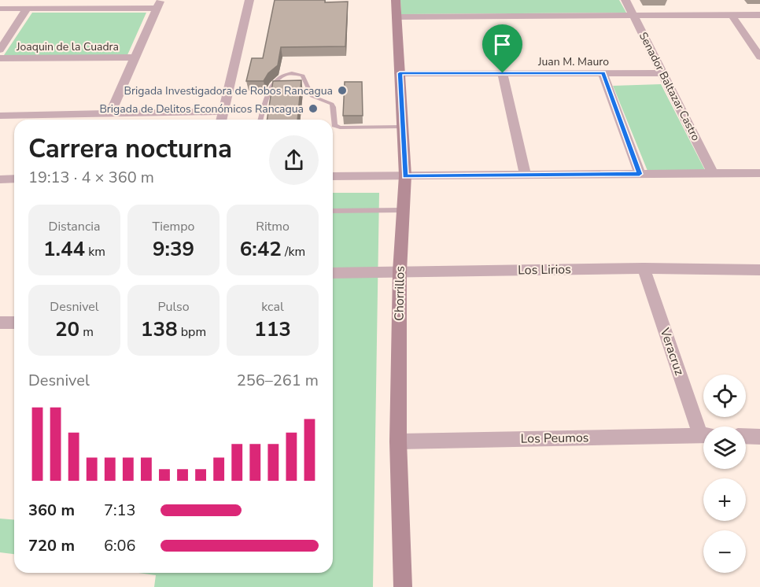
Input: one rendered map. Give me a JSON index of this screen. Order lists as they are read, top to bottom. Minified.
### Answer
{"streets":{"street":["Joaquin de la Cuadra","Juan M. Mauro","Senador Baltazar Castro","Los Lirios","Chorrillos","Veracruz","Los Peumos"]},"crossings":[["Juan M. Mauro","Senador Baltazar Castro"],["Juan M. Mauro","Chorrillos"],["Los Lirios","Chorrillos"],["Los Lirios","Veracruz"],["Chorrillos","Los Peumos"]],"places":["Brigada Investigadora de Robos Rancagua","Brigada de Delitos Económicos Rancagua"],"page":{"heading":["Carrera nocturna","19:13 · 4 × 360 m"],"stats":[["Distancia","1.44 km"],["Tiempo","9:39"],["Ritmo","6:42 /km"],["Desnivel","20 m"],["Pulso","138 bpm"],["kcal","113"]],"chart":["Desnivel","256–261 m"],"map_buttons":["+","−"],"list":[{"name":"360 m","note":"7:13"},{"name":"720 m","note":"6:06"}]}}
